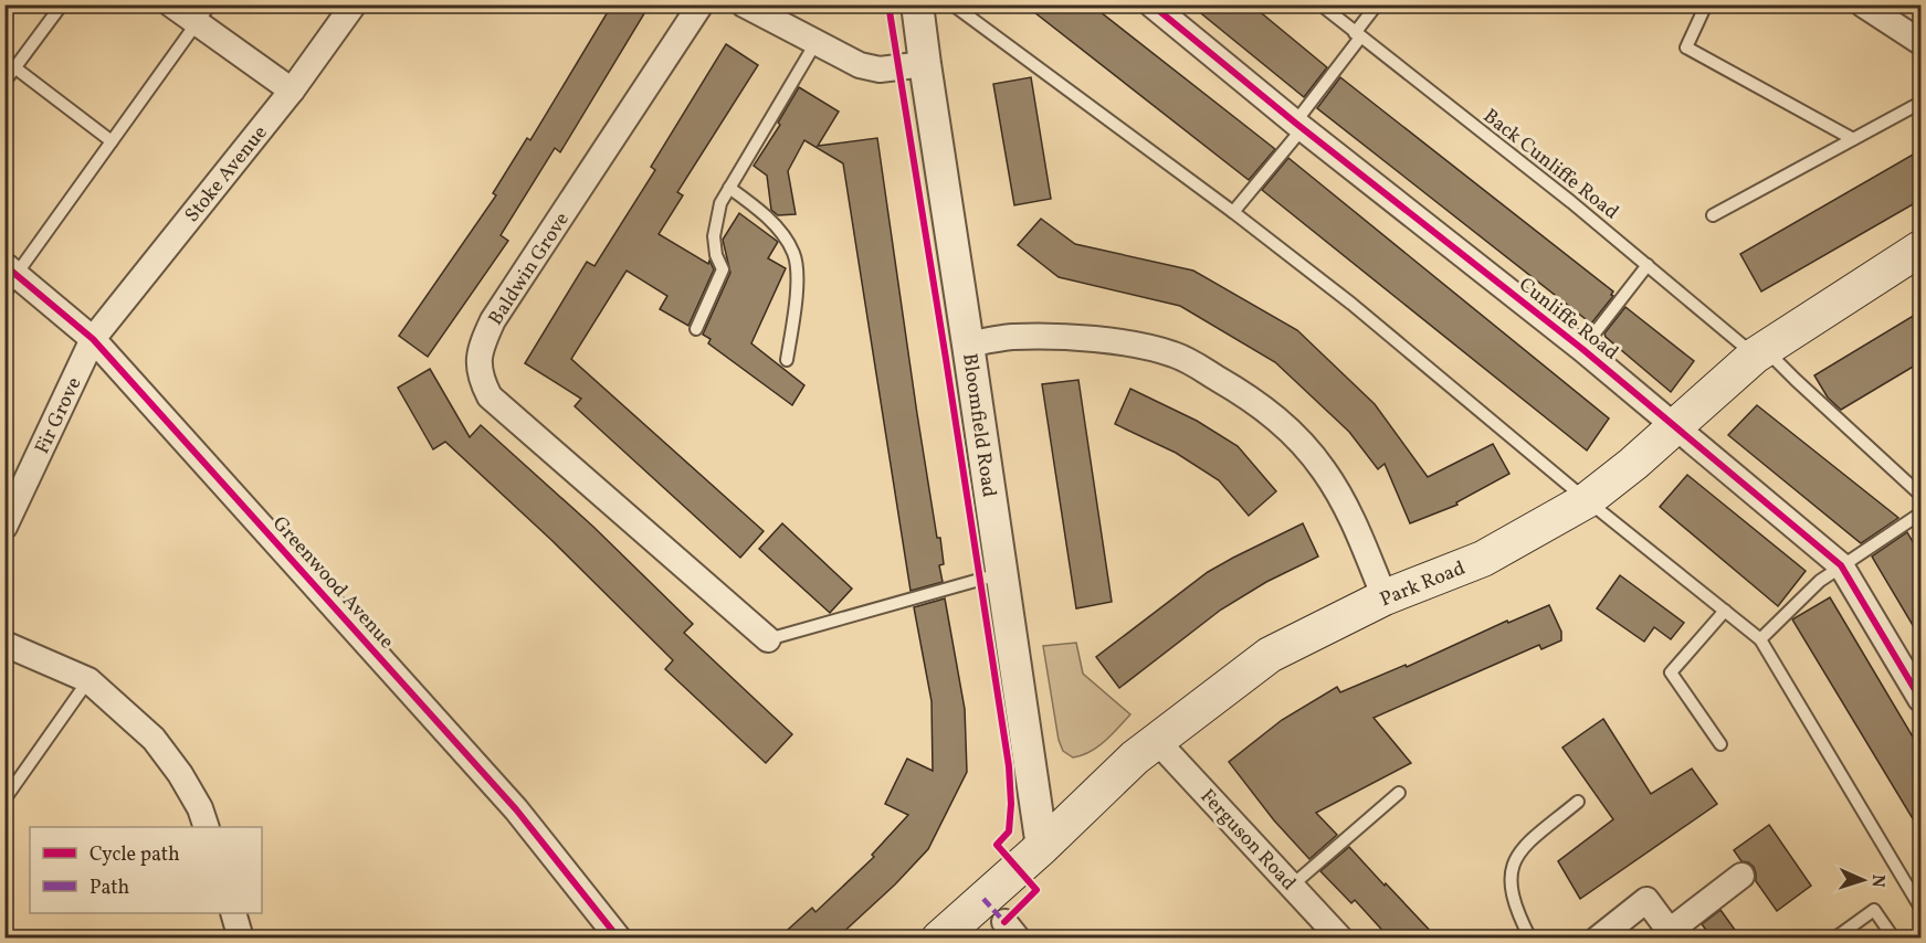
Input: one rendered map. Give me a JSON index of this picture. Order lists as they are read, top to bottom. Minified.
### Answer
{"streets":{"main road":["Park Road"],"street":["Stoke Avenue","Baldwin Grove","Cunliffe Road","Fir Grove","Bloomfield Road","Greenwood Avenue","Ferguson Road"],"lane":["Back Cunliffe Road"]},"crossings":[["Back Cunliffe Road","Park Road"],["Stoke Avenue","Fir Grove"],["Stoke Avenue","Greenwood Avenue"],["Cunliffe Road","Park Road"],["Fir Grove","Greenwood Avenue"],["Bloomfield Road","Park Road"],["Park Road","Ferguson Road"]],"legend":["Cycle path","Path"],"north":"right"}
